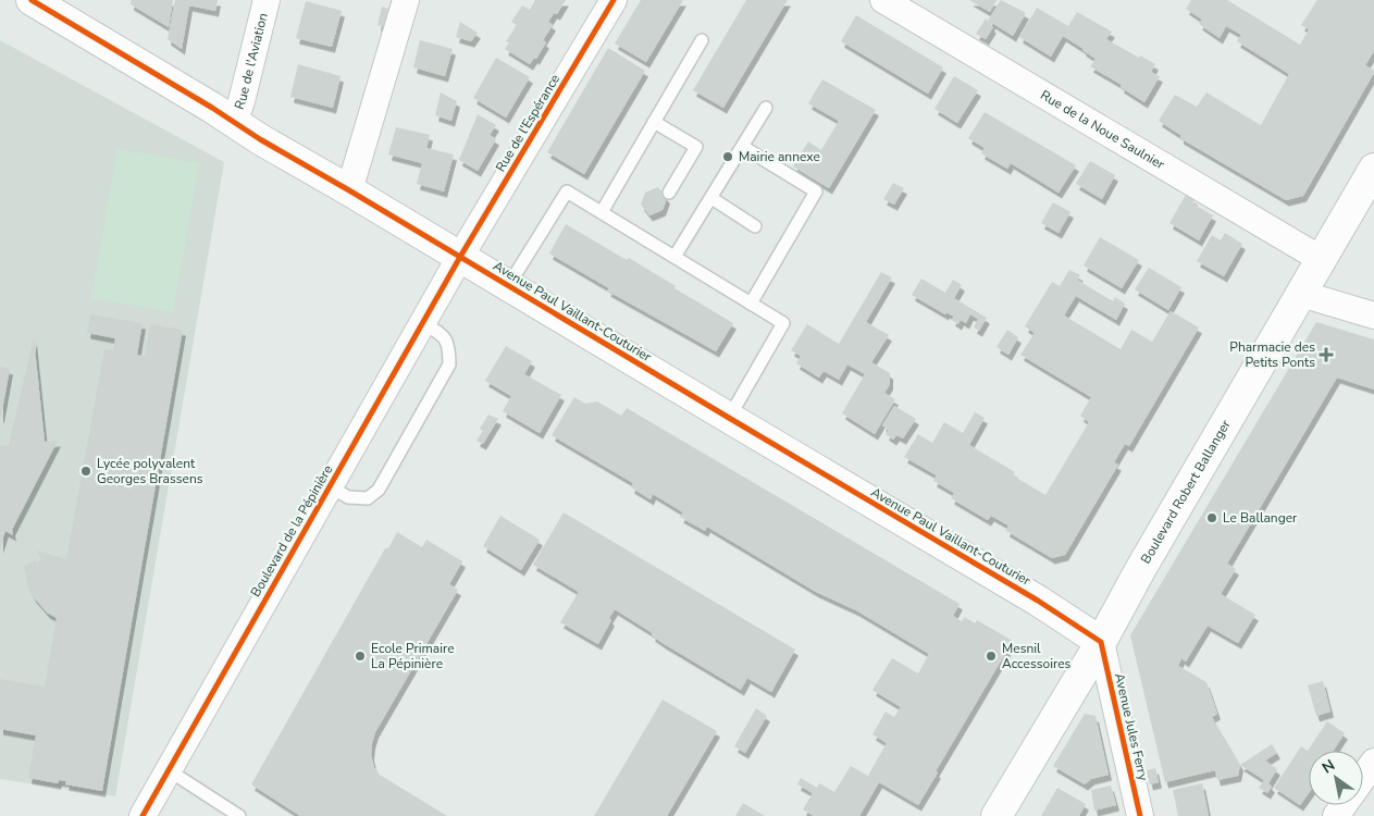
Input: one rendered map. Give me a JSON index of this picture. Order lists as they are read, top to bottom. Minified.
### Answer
{"streets":{"street":["Rue de l'Aviation","Rue de l'Espérance","Rue de la Noue Saulnier","Avenue Paul Vaillant-Couturier","Boulevard Robert Ballanger","Boulevard de la Pépinière","Avenue Jules Ferry"]},"crossings":[["Rue de l'Aviation","Avenue Paul Vaillant-Couturier"],["Rue de l'Espérance","Avenue Paul Vaillant-Couturier"],["Rue de l'Espérance","Boulevard de la Pépinière"],["Rue de la Noue Saulnier","Boulevard Robert Ballanger"],["Avenue Paul Vaillant-Couturier","Boulevard Robert Ballanger"],["Avenue Paul Vaillant-Couturier","Boulevard de la Pépinière"],["Avenue Paul Vaillant-Couturier","Avenue Jules Ferry"],["Boulevard Robert Ballanger","Avenue Jules Ferry"]],"places":{"other":["Mairie annexe","Lycée polyvalent Georges Brassens","Le Ballanger","Ecole Primaire La Pépinière","Mesnil Accessoires"],"health":["Pharmacie des Petits Ponts"]},"north":"top left"}
